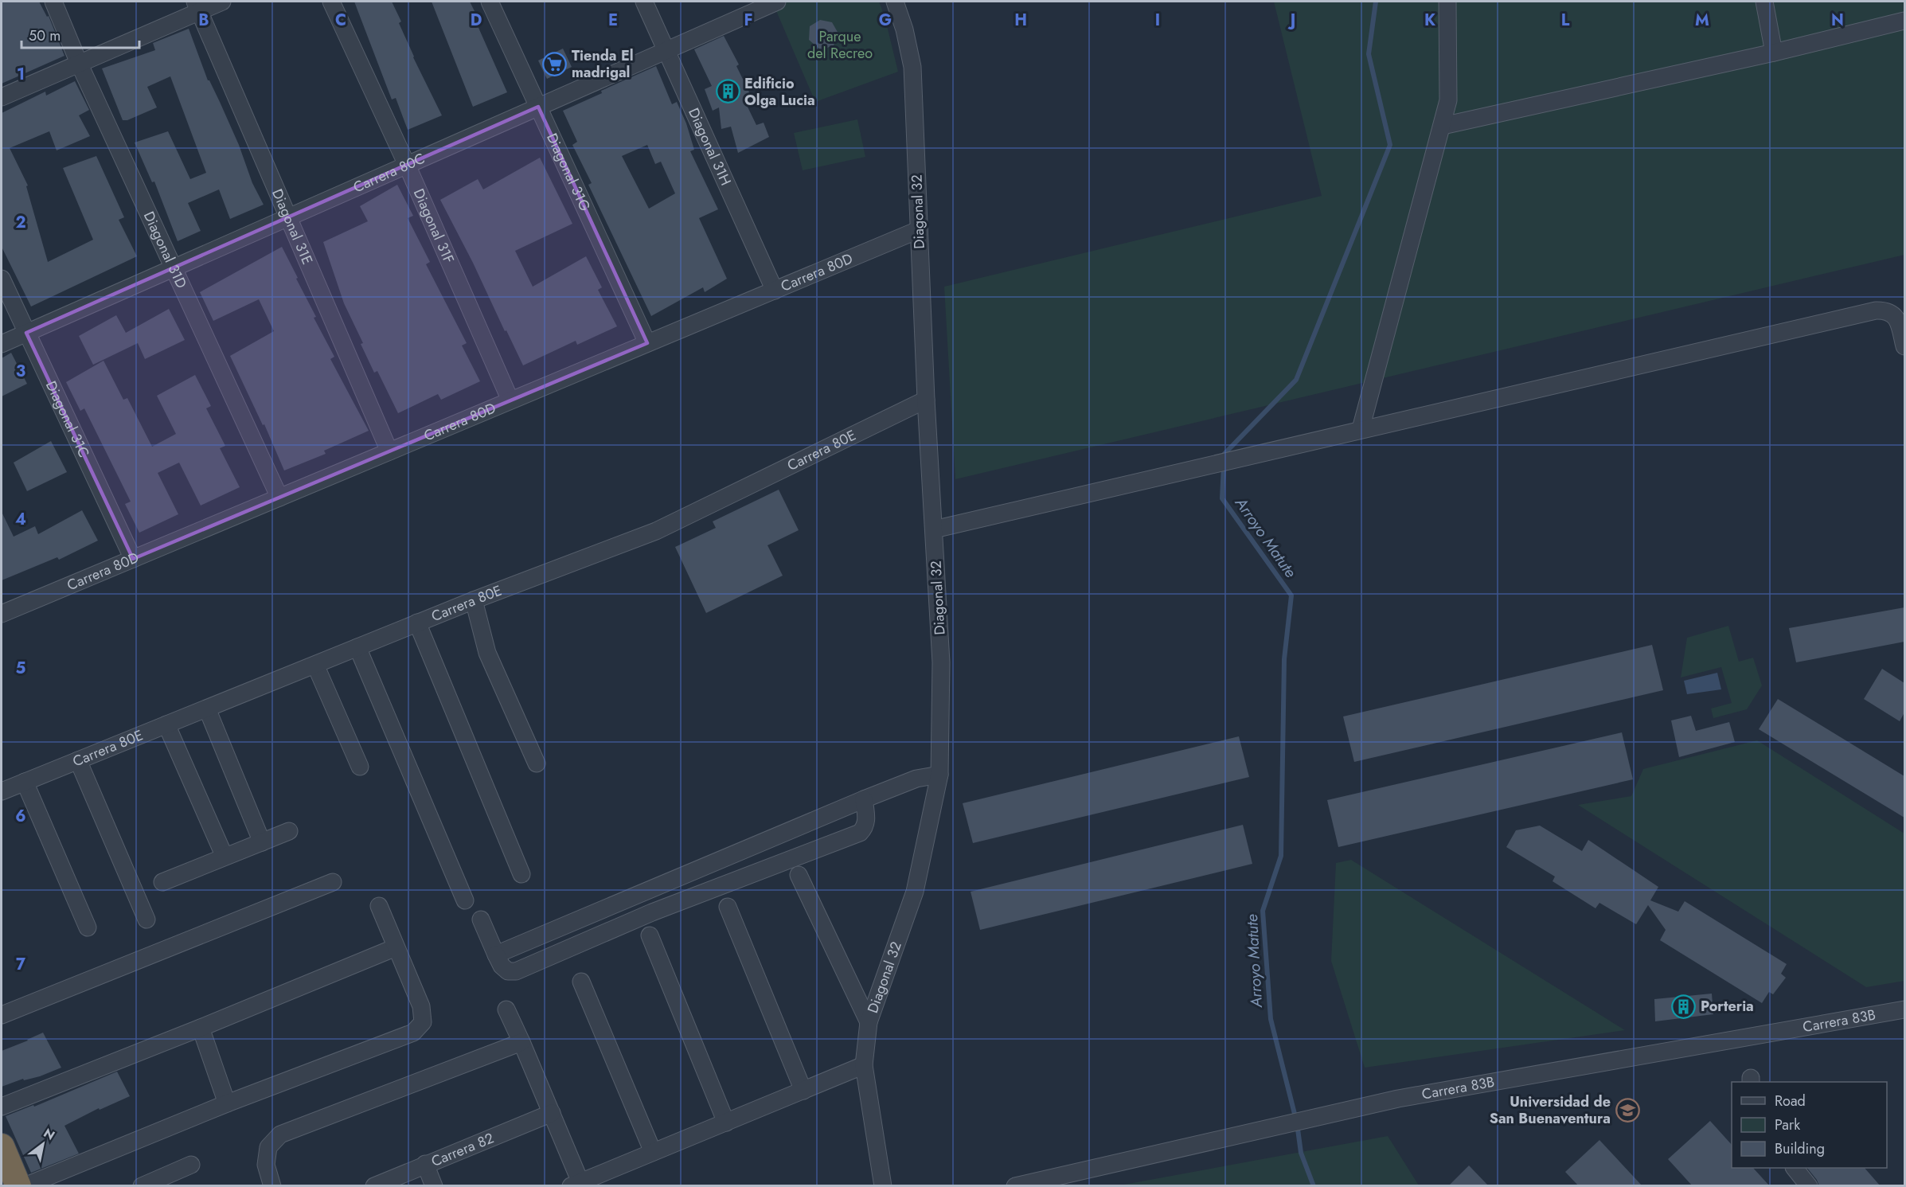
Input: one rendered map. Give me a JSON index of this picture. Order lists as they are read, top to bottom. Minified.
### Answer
{"streets":{"street":["Diagonal 31H","Carrera 80C","Diagonal 31G","Diagonal 32","Diagonal 31E","Diagonal 31F","Diagonal 31D","Carrera 80D","Diagonal 31C","Carrera 80E","Carrera 83B","Carrera 82"]},"crossings":[["Diagonal 31H","Carrera 80C"],["Diagonal 31H","Carrera 80D"],["Carrera 80C","Diagonal 31G"],["Carrera 80C","Diagonal 31E"],["Carrera 80C","Diagonal 31F"],["Carrera 80C","Diagonal 31D"],["Carrera 80C","Diagonal 31C"],["Diagonal 31G","Carrera 80D"],["Diagonal 32","Carrera 80D"],["Diagonal 32","Carrera 80E"],["Diagonal 31E","Carrera 80D"],["Diagonal 31F","Carrera 80D"],["Diagonal 31D","Carrera 80D"],["Carrera 80D","Diagonal 31C"]],"water":["Arroyo Matute"],"parks":["Parque del Recreo"],"places":{"supermarket":["Tienda El madrigal"],"building":["Edificio Olga Lucia","Porteria"],"school or university":["Universidad de San Buenaventura"]},"legend":["Road","Park","Building"],"scale_bar":"50 m","north":"top right","grid":{"columns":["B","C","D","E","F","G","H","I","J","K","L","M","N"],"rows":["1","2","3","4","5","6","7"]}}
